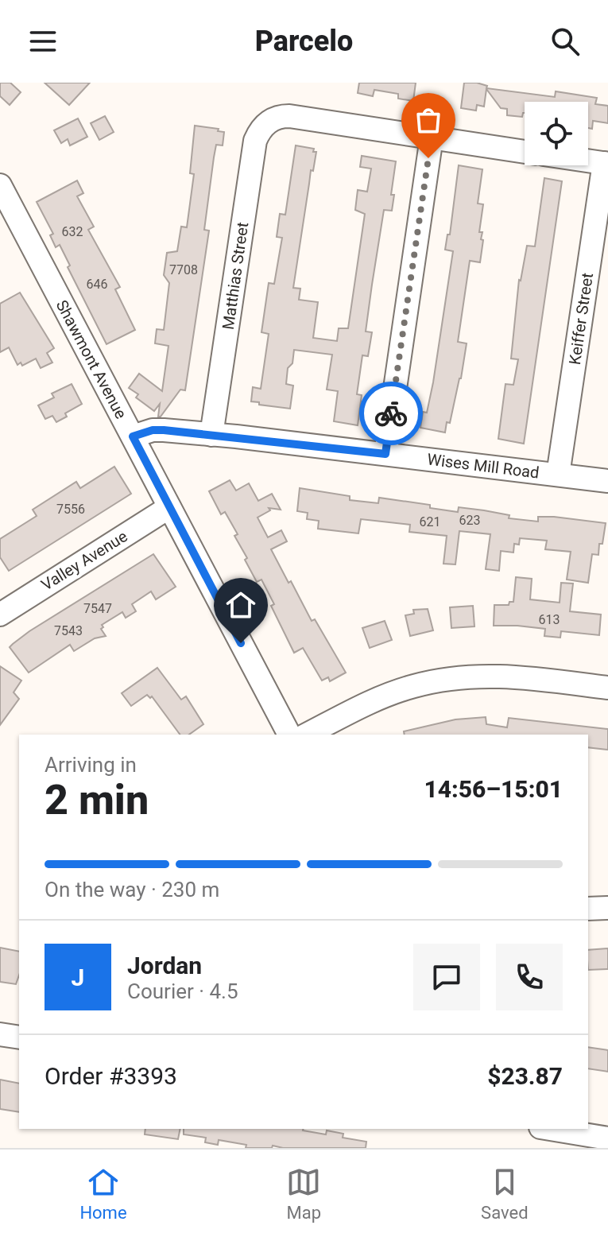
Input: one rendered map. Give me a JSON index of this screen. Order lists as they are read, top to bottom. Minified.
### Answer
{"streets":{"street":["Matthias Street","Keiffer Street","Shawmont Avenue","Wises Mill Road","Valley Avenue"]},"crossings":[["Matthias Street","Wises Mill Road"],["Keiffer Street","Wises Mill Road"],["Shawmont Avenue","Wises Mill Road"],["Shawmont Avenue","Valley Avenue"]],"house_numbers":["632","7708","646","7556","623","621","7547","613","7543"],"page":{"header":"Parcelo","heading":["2 min","Arriving in","14:56–15:01"],"panel":["Jordan","Courier · 4.5","Order #3393","$23.87"],"bar":"On the way · 230 m","round":"J","tabs":["Home","Map","Saved"]}}
